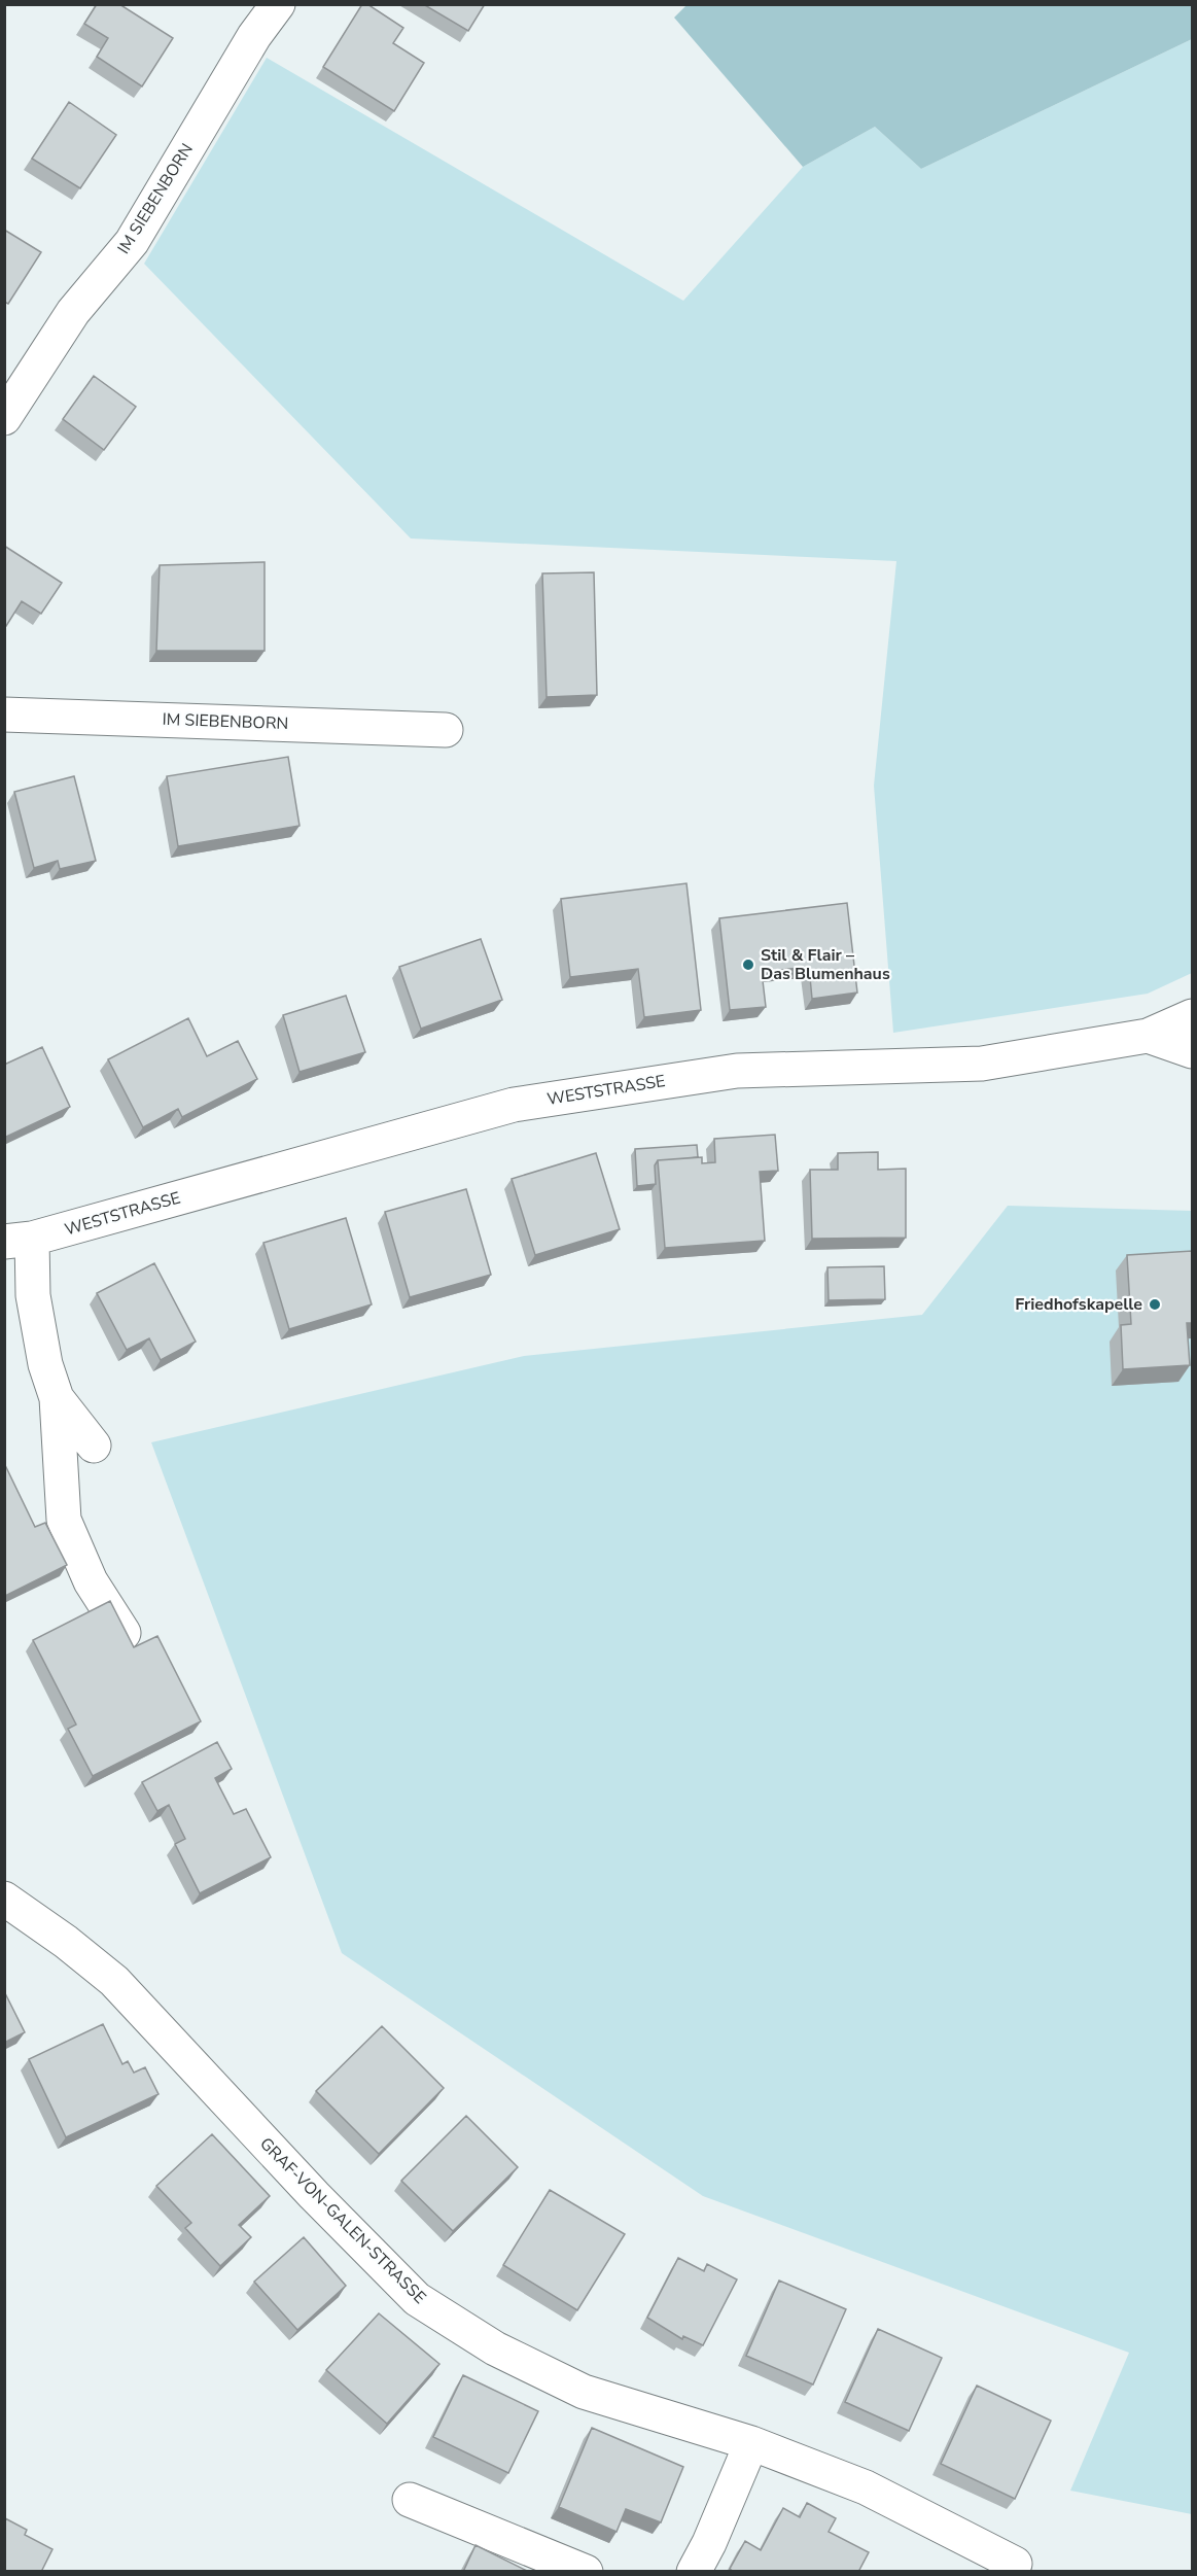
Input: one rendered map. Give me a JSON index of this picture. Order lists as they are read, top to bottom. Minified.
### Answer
{"streets":{"street":["IM SIEBENBORN","WESTSTRASSE","GRAF-VON-GALEN-STRASSE"]},"places":["Stil & Flair – Das Blumenhaus","Friedhofskapelle"]}
